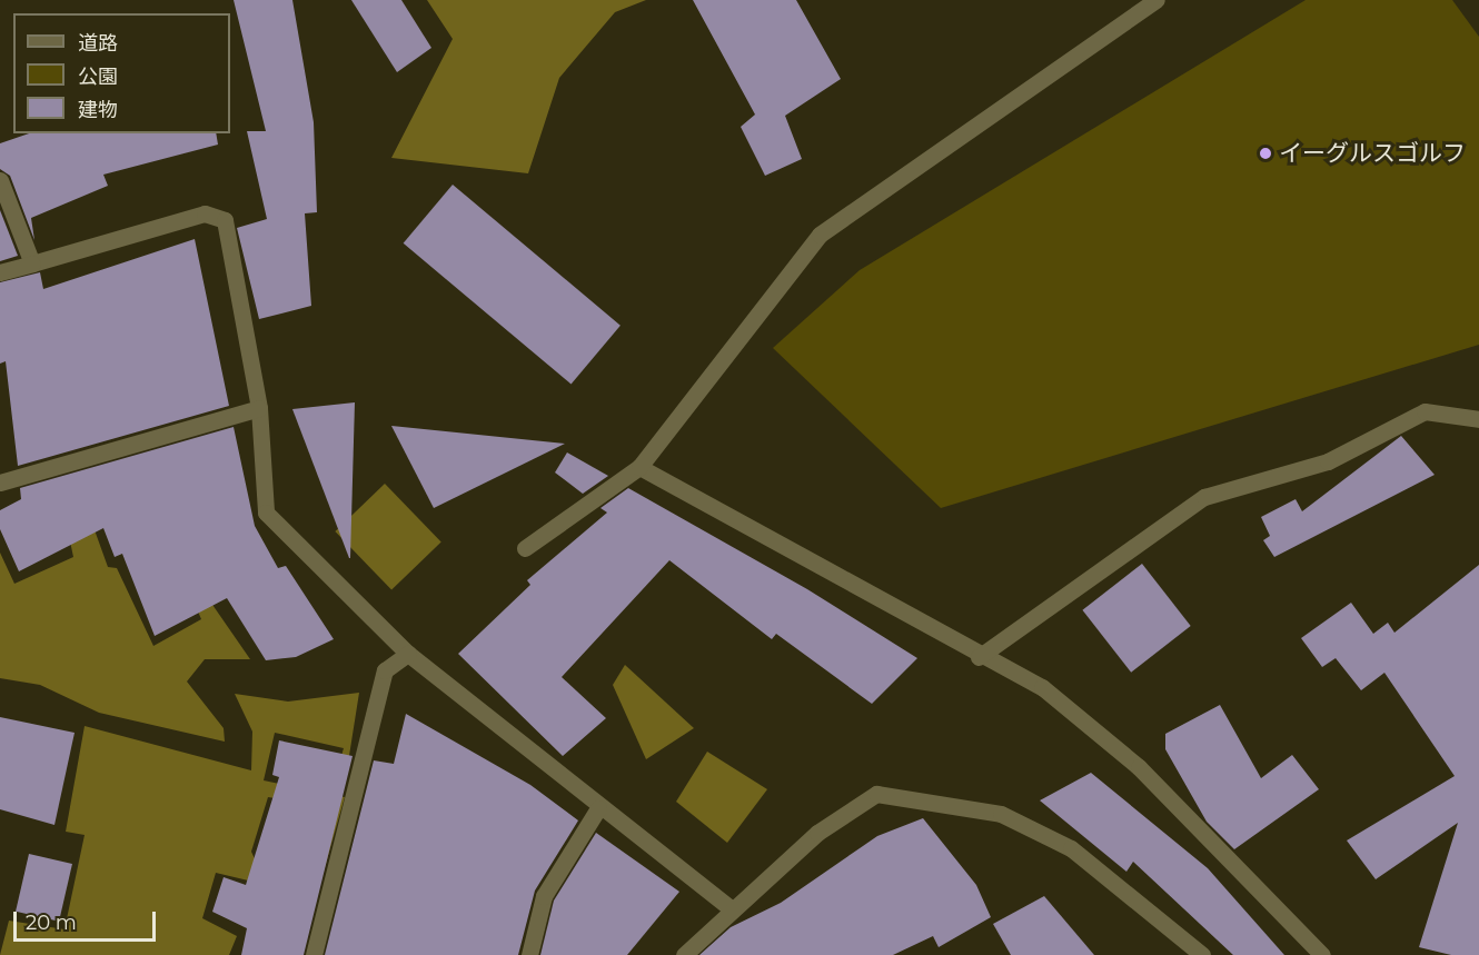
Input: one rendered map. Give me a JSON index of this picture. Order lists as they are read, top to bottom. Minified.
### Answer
{"places":["イーグルスゴルフ"],"legend":["道路","公園","建物"],"scale_bar":"20 m"}
